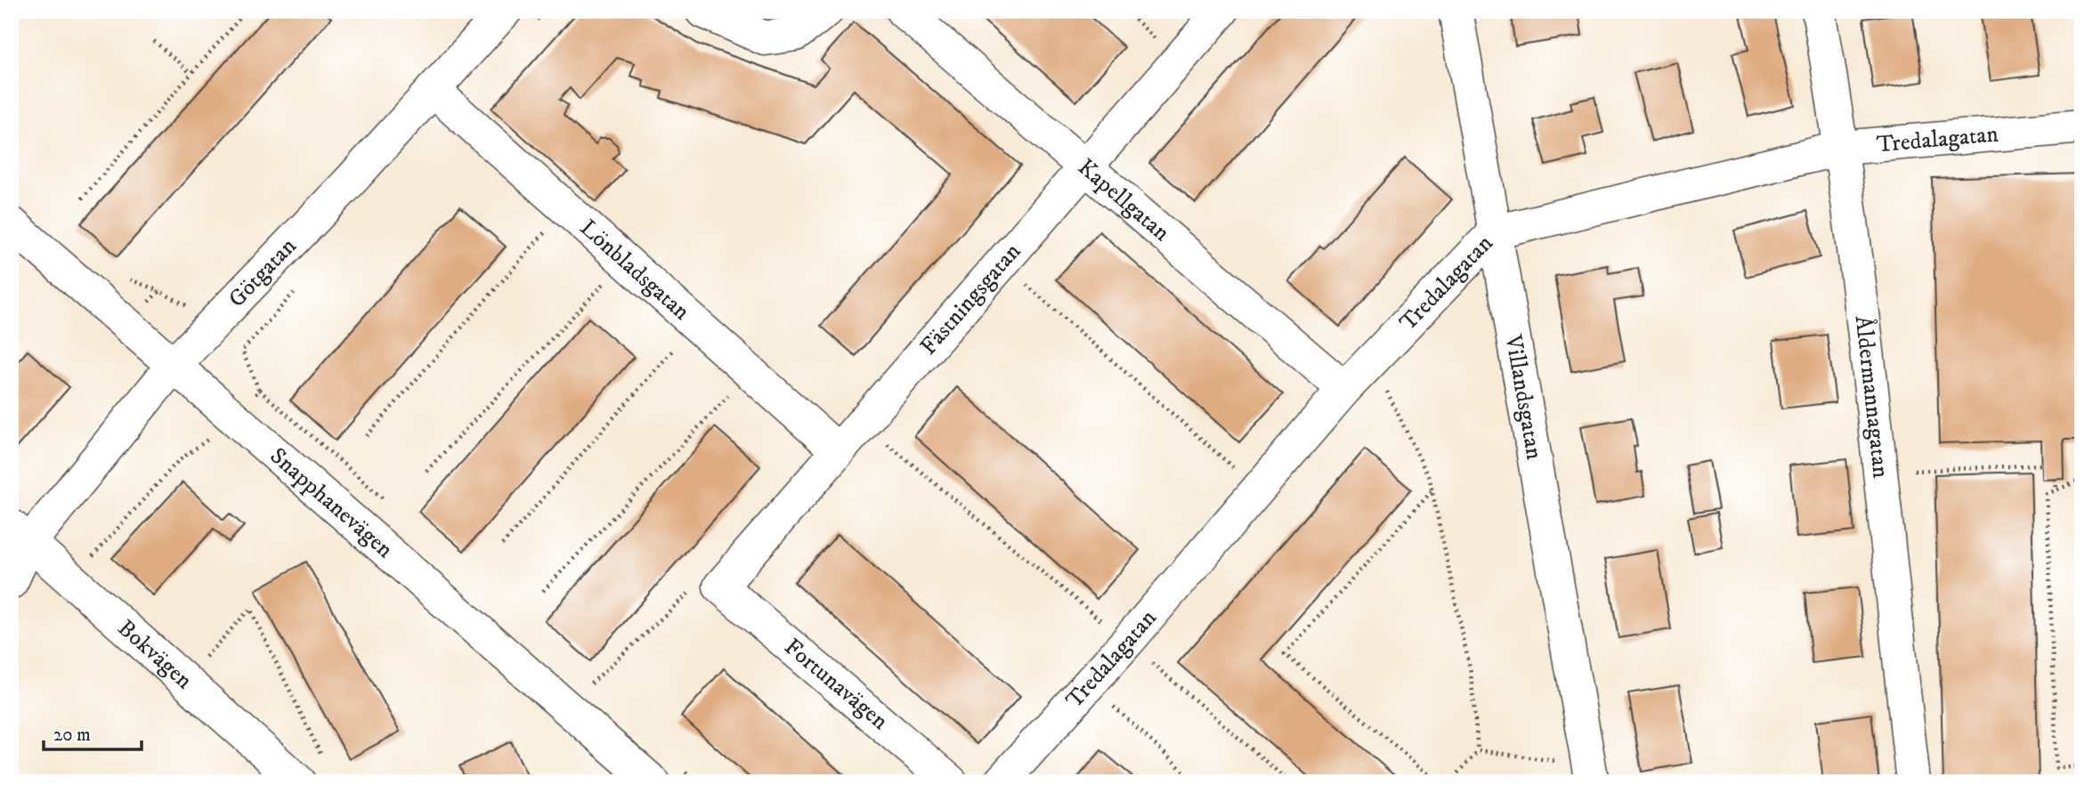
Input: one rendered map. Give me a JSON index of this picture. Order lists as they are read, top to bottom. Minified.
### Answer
{"streets":{"street":["Tredalagatan","Kapellgatan","Lönbladsgatan","Götgatan","Fästningsgatan","Villandsgatan","Åldermannagatan","Snapphanevägen","Bokvägen","Fortunavägen"]},"crossings":[["Tredalagatan","Kapellgatan"],["Tredalagatan","Villandsgatan"],["Tredalagatan","Åldermannagatan"],["Kapellgatan","Fästningsgatan"],["Lönbladsgatan","Götgatan"],["Lönbladsgatan","Fästningsgatan"],["Götgatan","Snapphanevägen"],["Götgatan","Bokvägen"],["Fästningsgatan","Fortunavägen"]],"scale_bar":"20 m"}
